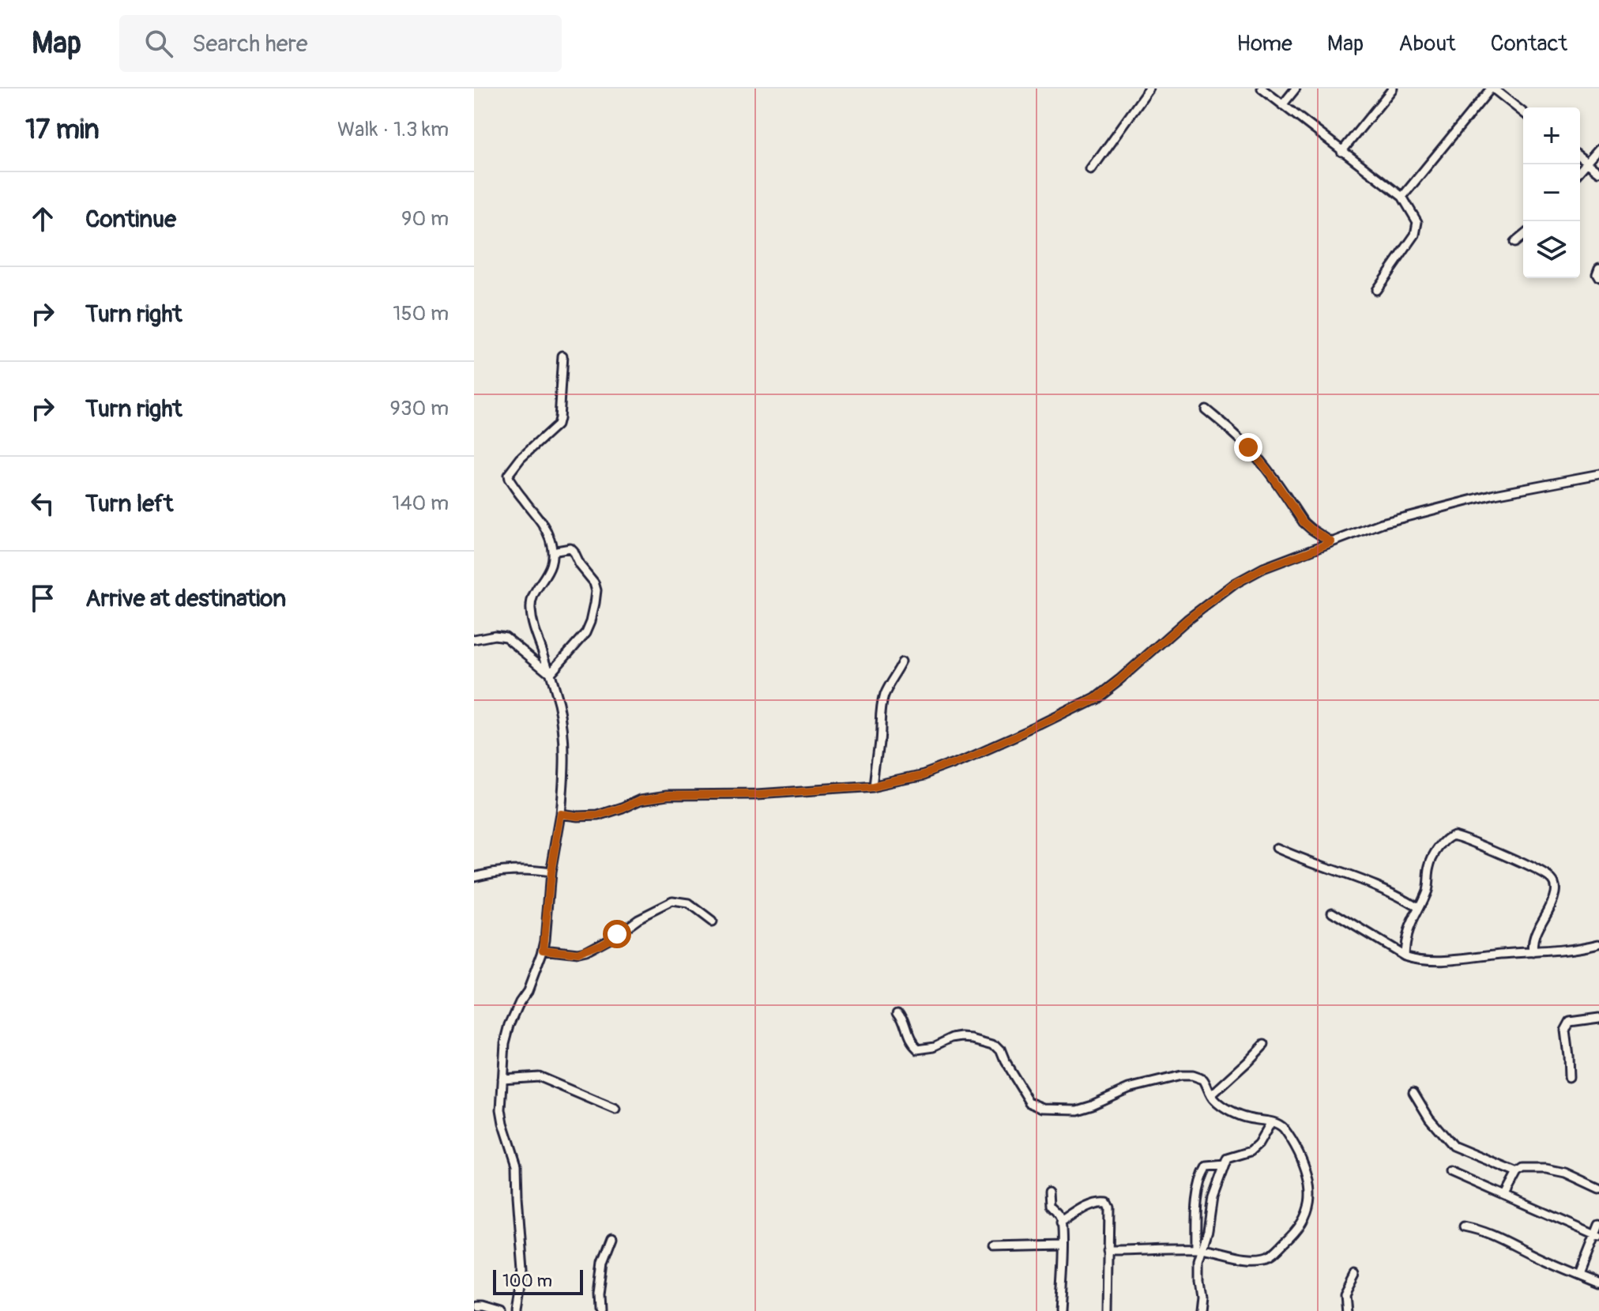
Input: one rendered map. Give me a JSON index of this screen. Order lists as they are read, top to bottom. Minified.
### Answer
{"scale_bar":"100 m","page":{"header":"Map","search":"Search here","nav":["Home","Map","About","Contact"],"heading":["17 min","Walk · 1.3 km"],"map_buttons":["+","−"],"list":[["Continue","90 m"],["Turn right","150 m"],["Turn right","930 m"],["Turn left","140 m"],"Arrive at destination"],"scale":"100 m"}}
